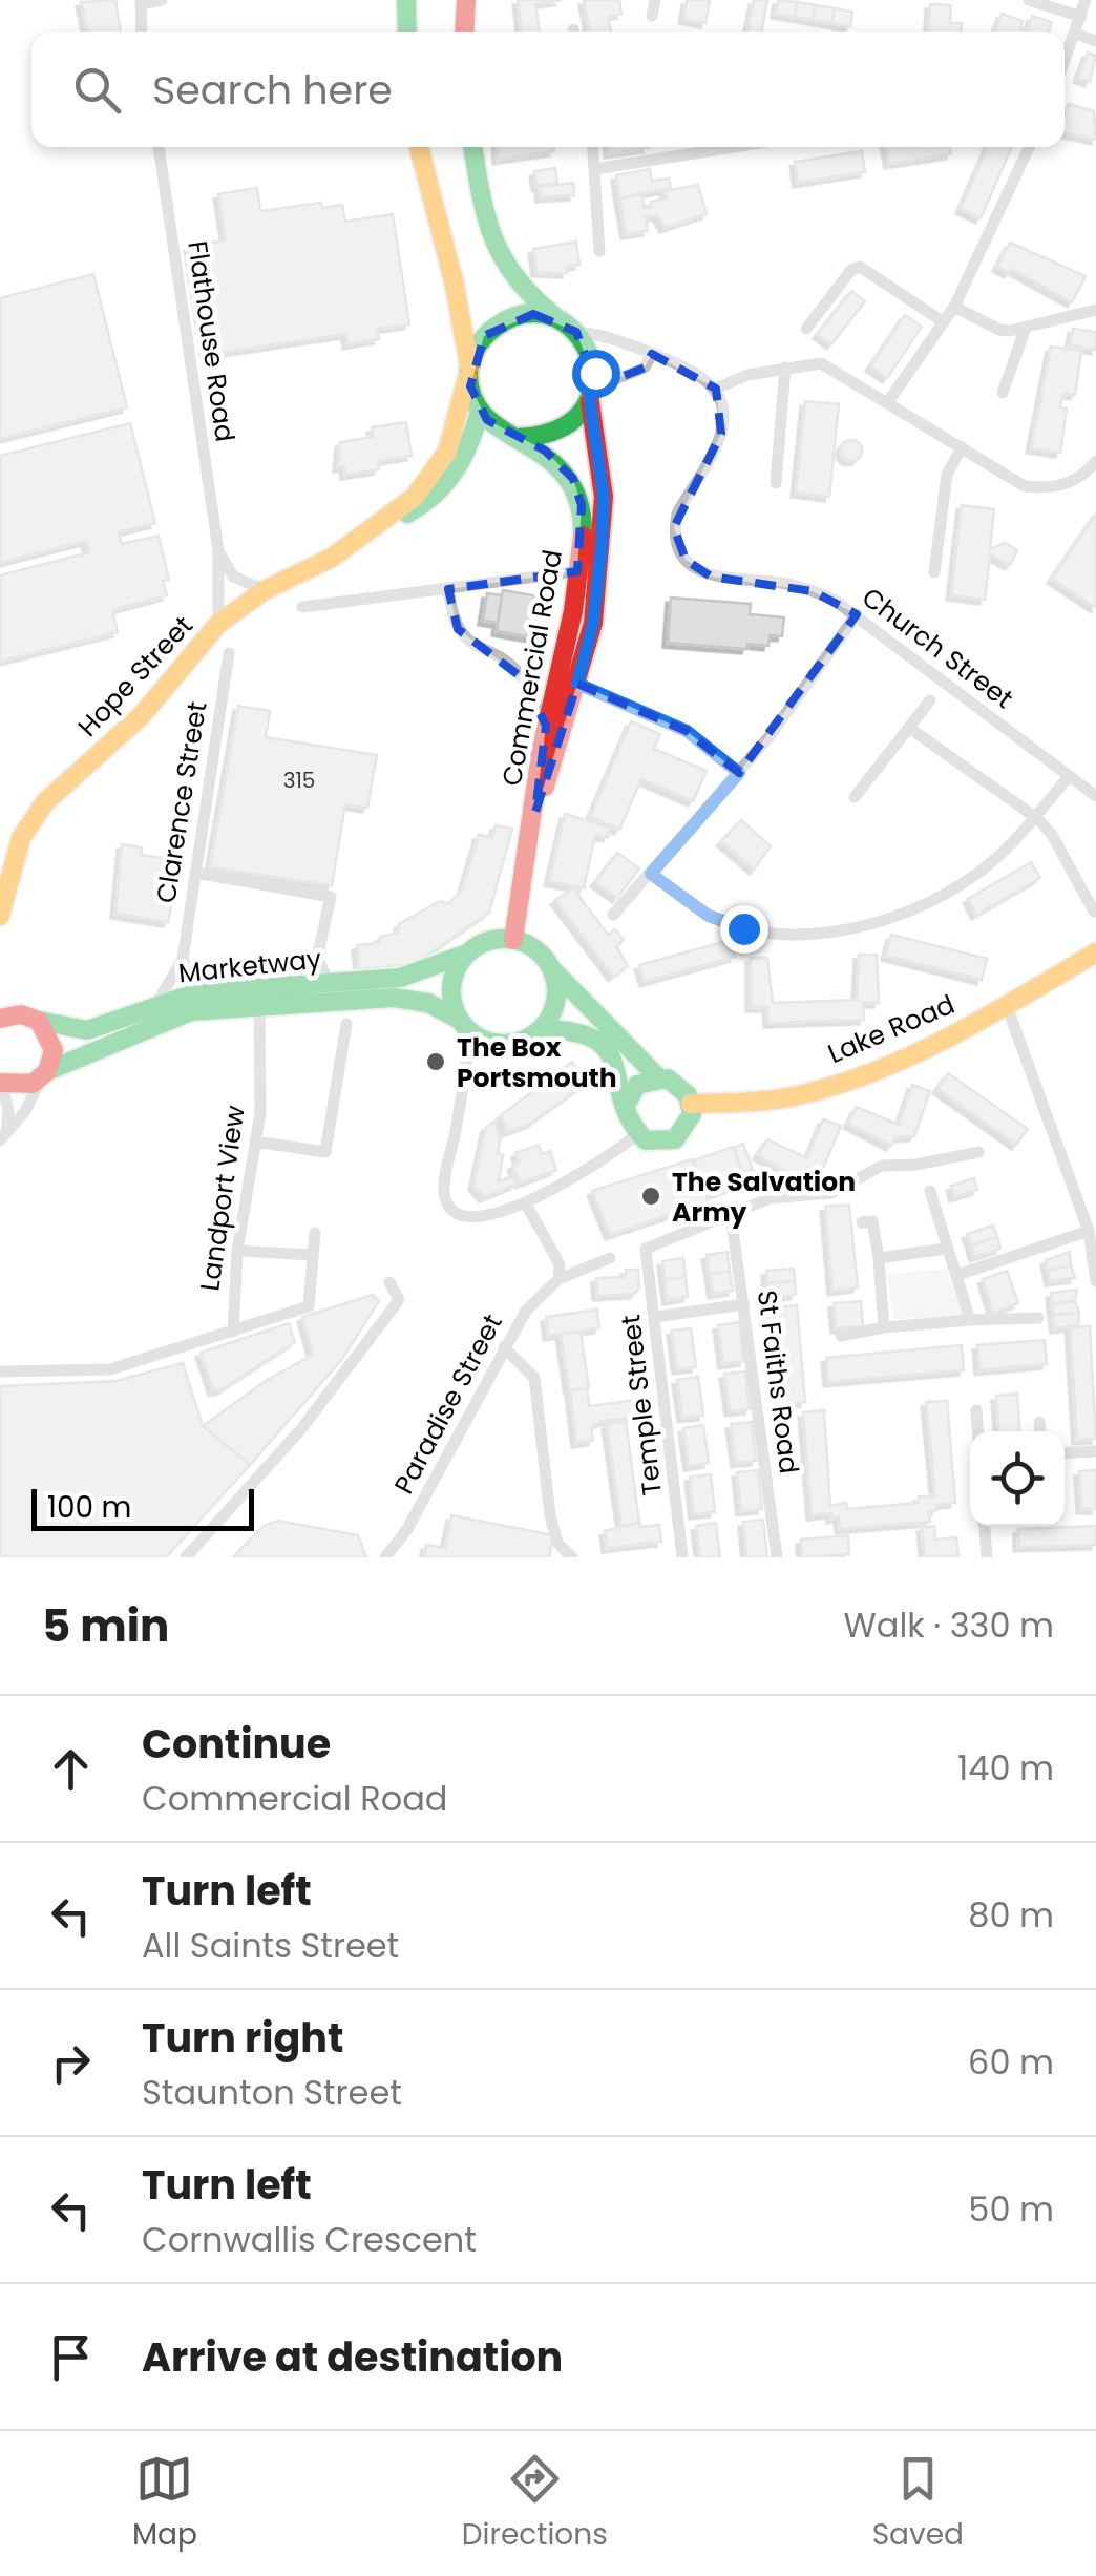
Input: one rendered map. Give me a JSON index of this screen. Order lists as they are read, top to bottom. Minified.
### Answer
{"streets":{"main road":["Commercial Road","Hope Street","Marketway","Lake Road"],"street":["Flathouse Road","Church Street","Clarence Street","Landport View","St Faiths Road","Paradise Street","Temple Street"]},"crossings":[["Flathouse Road","Hope Street"],["Commercial Road","Hope Street"],["Commercial Road","Marketway"],["Clarence Street","Marketway"],["Marketway","Landport View"],["St Faiths Road","Temple Street"]],"places":["The Box Portsmouth","The Salvation Army"],"house_numbers":["315"],"scale_bar":"100 m","page":{"search":"Search here","scale":"100 m","heading":["5 min","Walk · 330 m"],"list":[["Continue","Commercial Road","140 m"],["Turn left","All Saints Street","80 m"],["Turn right","Staunton Street","60 m"],["Turn left","Cornwallis Crescent","50 m"],"Arrive at destination"],"nav":["Map","Directions","Saved"]}}
